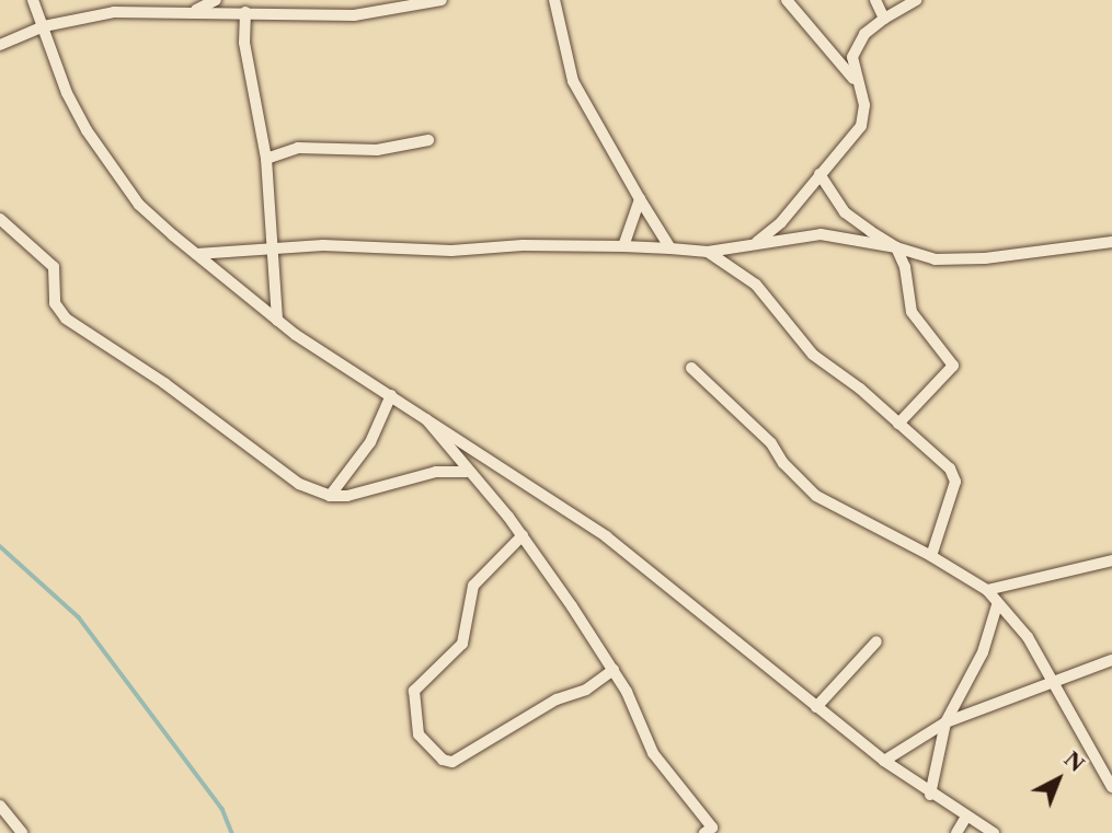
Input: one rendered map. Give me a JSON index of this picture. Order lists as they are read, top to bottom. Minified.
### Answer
{"north":"top right"}
